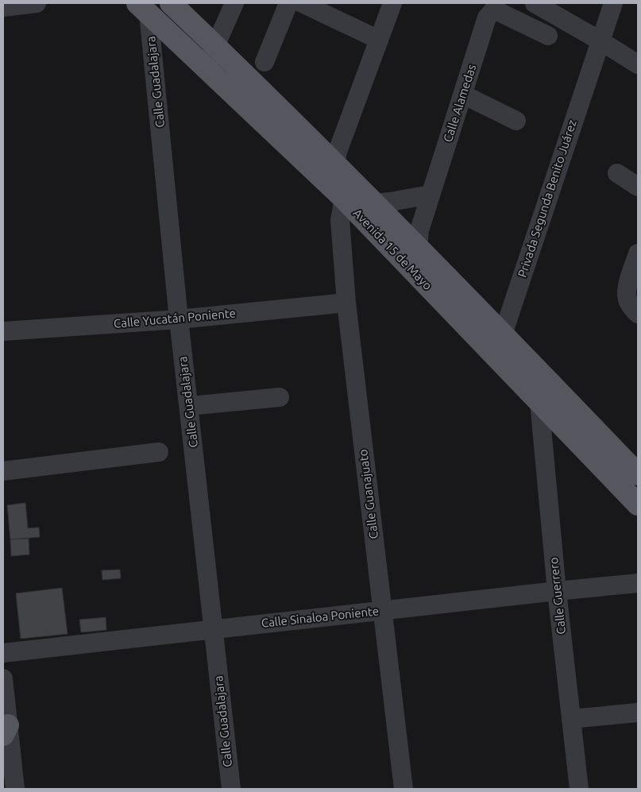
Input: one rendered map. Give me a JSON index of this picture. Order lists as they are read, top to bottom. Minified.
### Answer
{"streets":{"main road":["Avenida 15 de Mayo"],"street":["Calle Guadalajara","Calle Alamedas","Privada Segunda Benito Juárez","Calle Yucatán Poniente","Calle Guanajuato","Calle Guerrero","Calle Sinaloa Poniente"]},"crossings":[["Calle Guadalajara","Avenida 15 de Mayo"],["Calle Guadalajara","Calle Yucatán Poniente"],["Calle Guadalajara","Calle Sinaloa Poniente"],["Calle Alamedas","Avenida 15 de Mayo"],["Privada Segunda Benito Juárez","Avenida 15 de Mayo"],["Avenida 15 de Mayo","Calle Guanajuato"],["Avenida 15 de Mayo","Calle Guerrero"],["Calle Yucatán Poniente","Calle Guanajuato"],["Calle Guanajuato","Calle Sinaloa Poniente"],["Calle Guerrero","Calle Sinaloa Poniente"]]}
